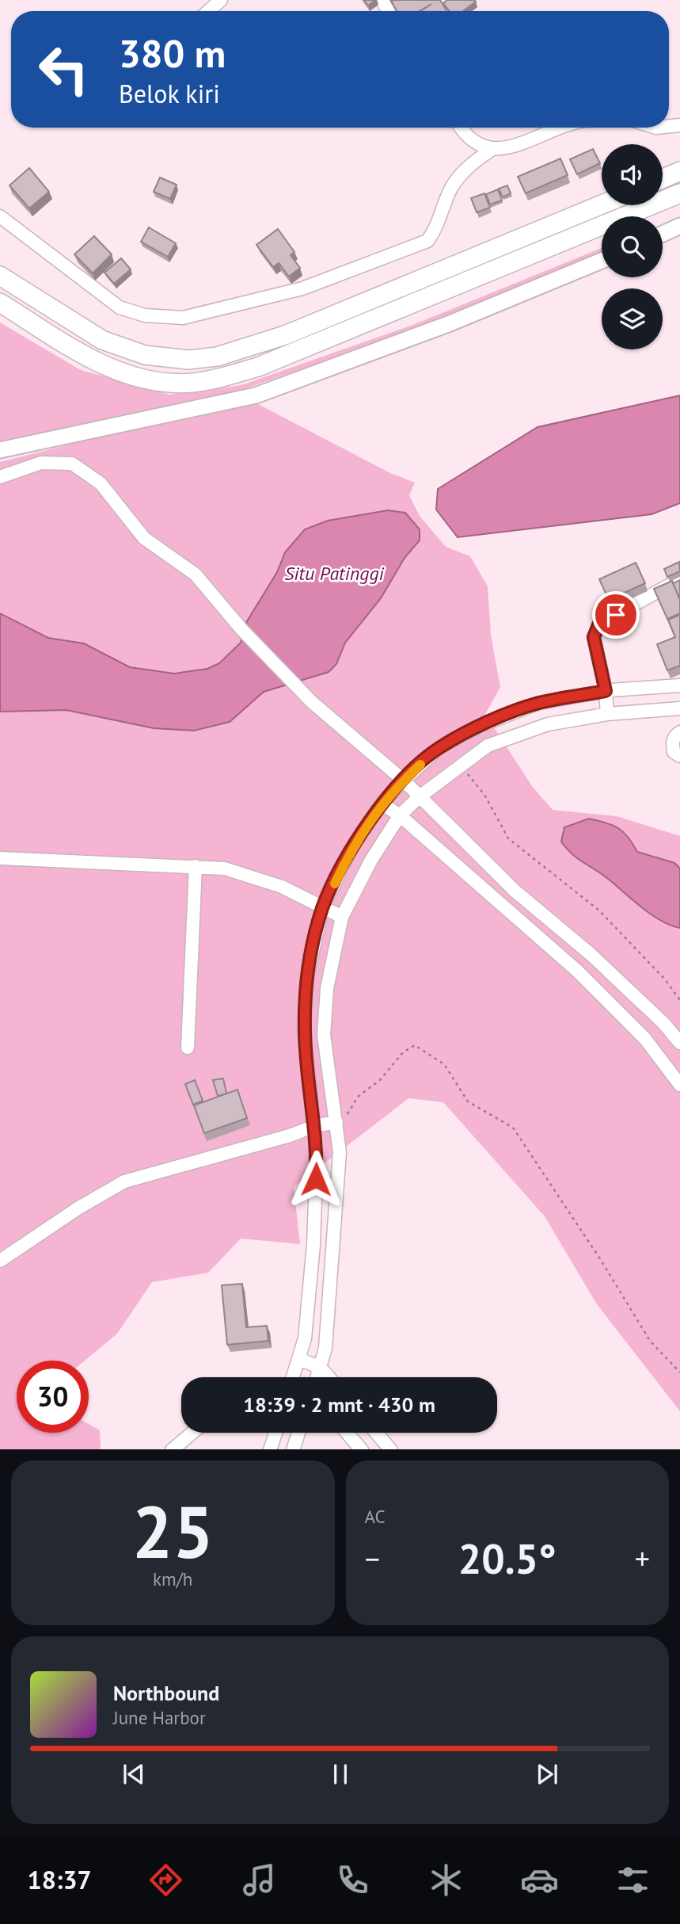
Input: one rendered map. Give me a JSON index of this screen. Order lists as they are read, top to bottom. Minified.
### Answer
{"water":["Situ Patinggi"],"page":{"turn":["380 m","Belok kiri"],"limit":"30","trip":"18:39 · 2 mnt · 430 m","tile":[["25","km/h"],"AC"],"heat":["−","20.5°","+"],"song":["Northbound","June Harbor"],"tabs":"18:37"}}
